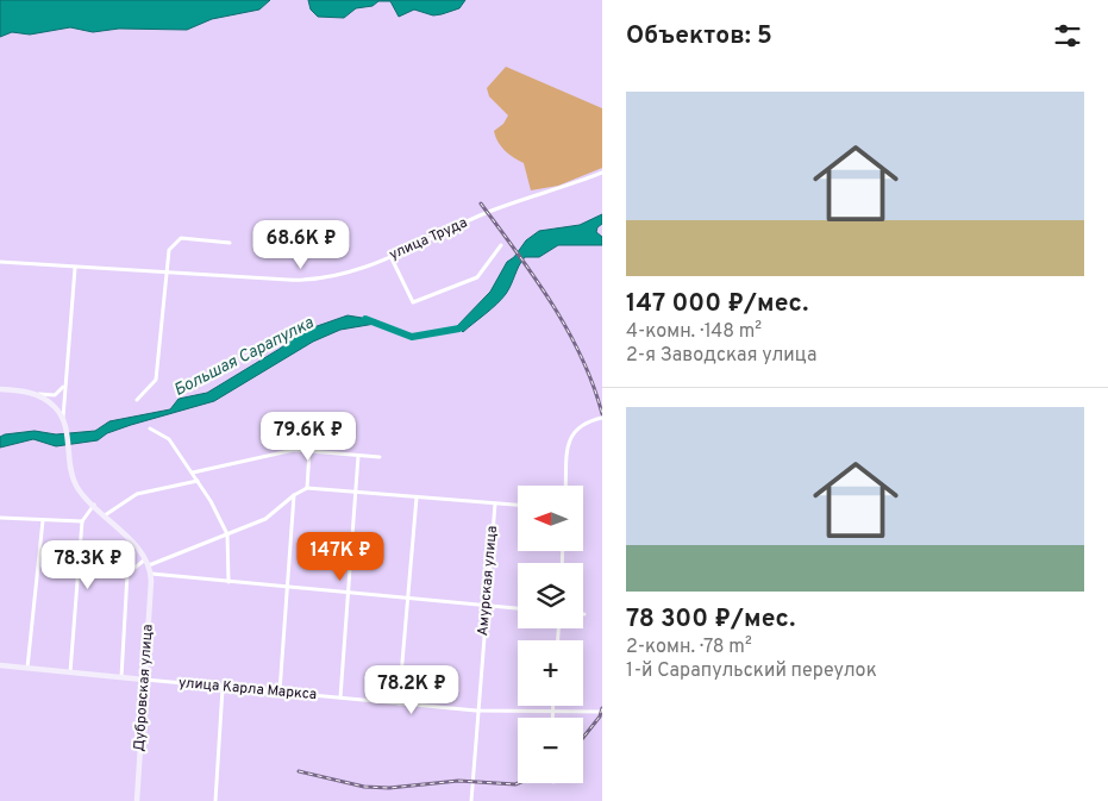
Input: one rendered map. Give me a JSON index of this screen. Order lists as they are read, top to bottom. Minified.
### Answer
{"streets":{"main road":["Дубровская улица","улица Карла Маркса"],"street":["улица Труда","Амурская улица"]},"crossings":[["Амурская улица","улица Карла Маркса"],["Дубровская улица","улица Карла Маркса"]],"water":["Большая Сарапулка"],"north":"left","page":{"heading":"Объектов: 5","list":[{"name":"147 000 ₽/мес.","note":"4-комн. · 148 m² · 2-я Заводская улица"},{"name":"78 300 ₽/мес.","note":"2-комн. · 78 m² · 1-й Сарапульский переулок"}],"price":["68.6K ₽","79.6K ₽","147K ₽","78.3K ₽","78.2K ₽"],"map_buttons":["+","−"]}}
